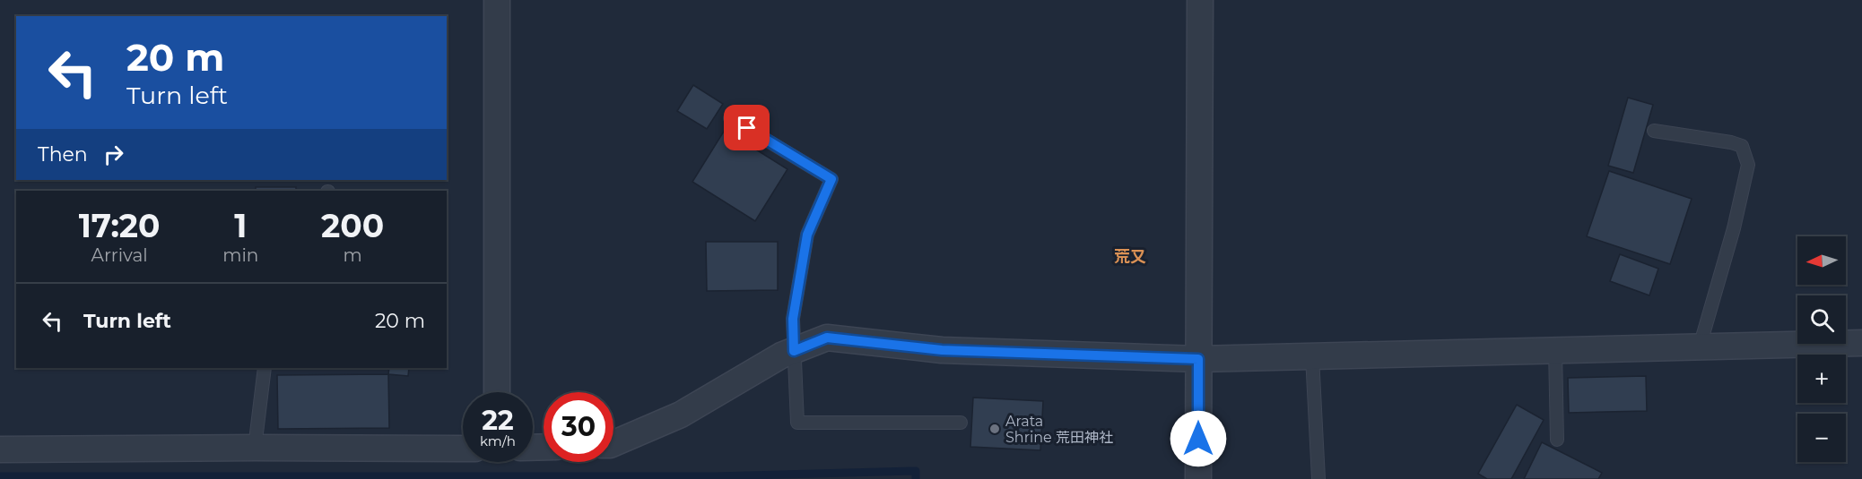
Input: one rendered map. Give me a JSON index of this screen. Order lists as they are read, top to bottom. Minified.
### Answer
{"districts":["荒又"],"places":["Arata Shrine 荒田神社"],"north":"left","page":{"turn":["20 m","Turn left"],"then":"Then","eta":["17:20","Arrival","1","min","200","m"],"map_buttons":["+","−"],"list":[{"name":"Turn left","value":"20 m"}],"speed":"22 km/h","limit":"30"}}
